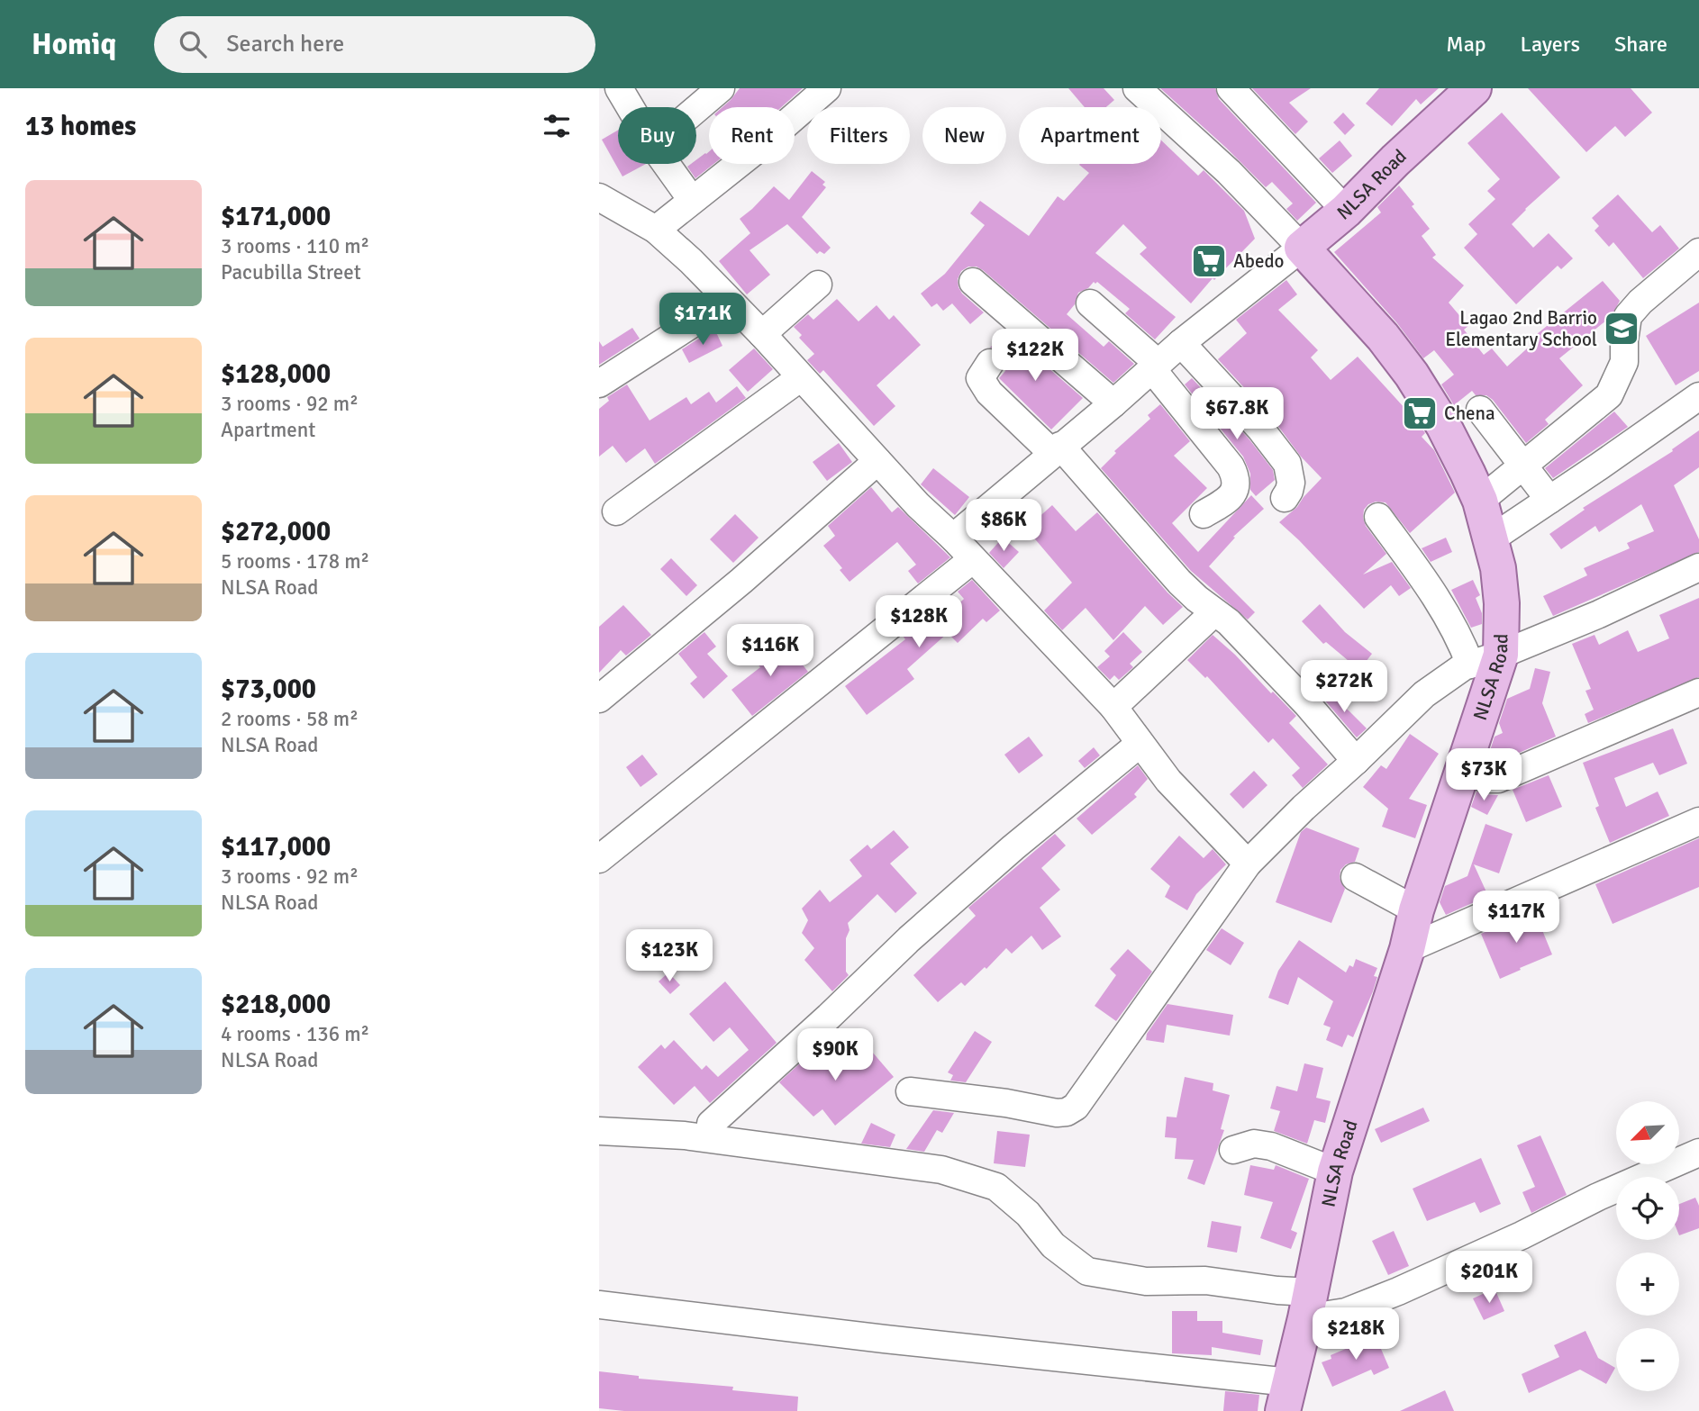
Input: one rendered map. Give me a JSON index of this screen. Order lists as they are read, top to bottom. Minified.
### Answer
{"streets":{"main road":["NLSA Road"]},"places":{"supermarket":["Abedo","Chena"],"school or university":["Lagao 2nd Barrio Elementary School"]},"north":"bottom left","page":{"header":"Homiq","search":"Search here","nav":["Map","Layers","Share"],"heading":"13 homes","chip":["Buy","Rent","Filters","New","Apartment"],"list":[{"name":"$171,000","note":"3 rooms · 110 m² · Pacubilla Street"},{"name":"$128,000","note":"3 rooms · 92 m² · Apartment"},{"name":"$272,000","note":"5 rooms · 178 m² · NLSA Road"},{"name":"$73,000","note":"2 rooms · 58 m² · NLSA Road"},{"name":"$117,000","note":"3 rooms · 92 m² · NLSA Road"},{"name":"$218,000","note":"4 rooms · 136 m² · NLSA Road"}],"price":["$171K","$122K","$67.8K","$86K","$128K","$116K","$272K","$73K","$117K","$123K","$90K","$201K","$218K"],"map_buttons":["+","−"]}}
